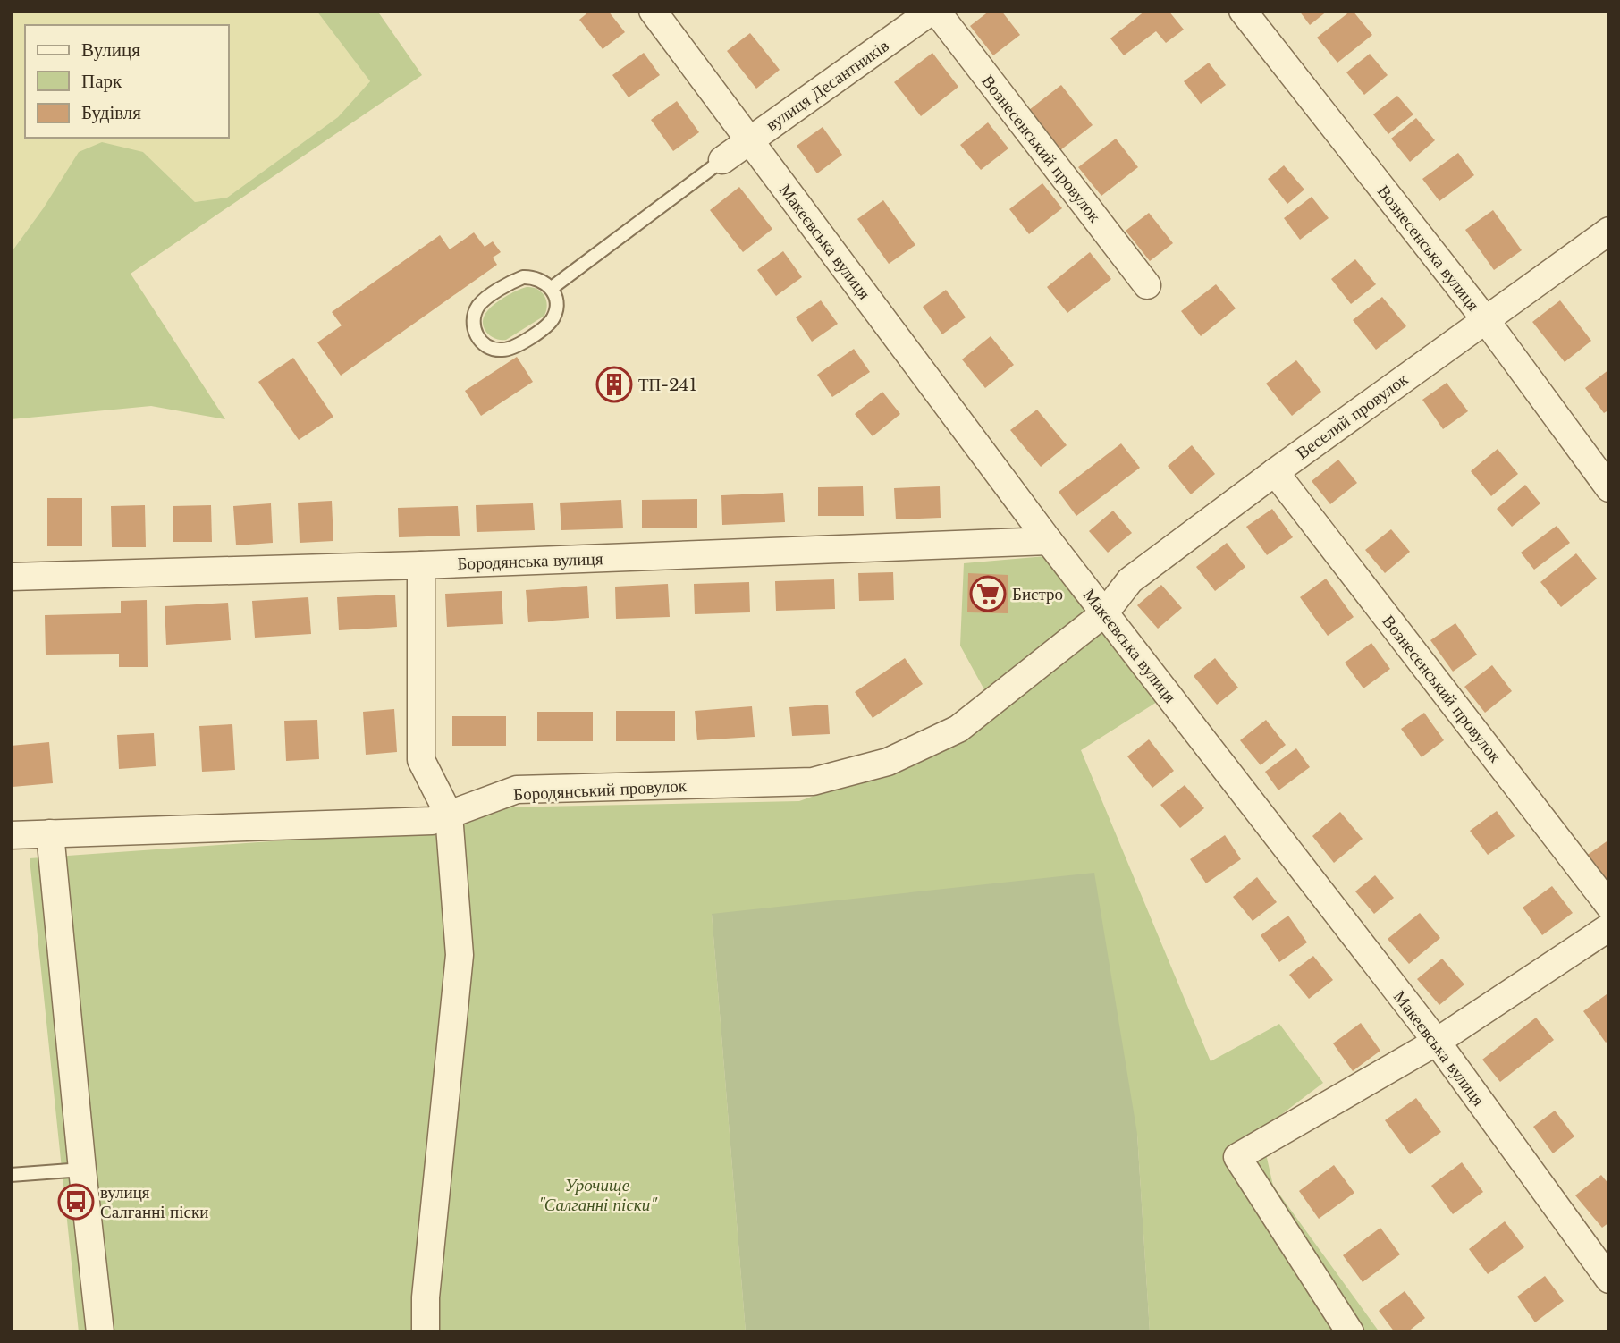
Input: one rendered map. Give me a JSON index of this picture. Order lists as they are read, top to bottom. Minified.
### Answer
{"streets":{"street":["вулиця Десантників","Вознесенський провулок","Макеєвська вулиця","Вознесенська вулиця","Веселий провулок","Бородянська вулиця","Бородянський провулок"]},"crossings":[["вулиця Десантників","Макеєвська вулиця"],["Вознесенський провулок","Веселий провулок"],["Макеєвська вулиця","Веселий провулок"],["Макеєвська вулиця","Бородянська вулиця"],["Макеєвська вулиця","Бородянський провулок"],["Вознесенська вулиця","Веселий провулок"],["Веселий провулок","Бородянський провулок"]],"parks":["Урочище \"Салганні піски\""],"places":{"building":["ТП-241"],"supermarket":["Бистро"],"bus stop":["вулиця Салганні піски"]},"legend":["Вулиця","Парк","Будівля"]}
